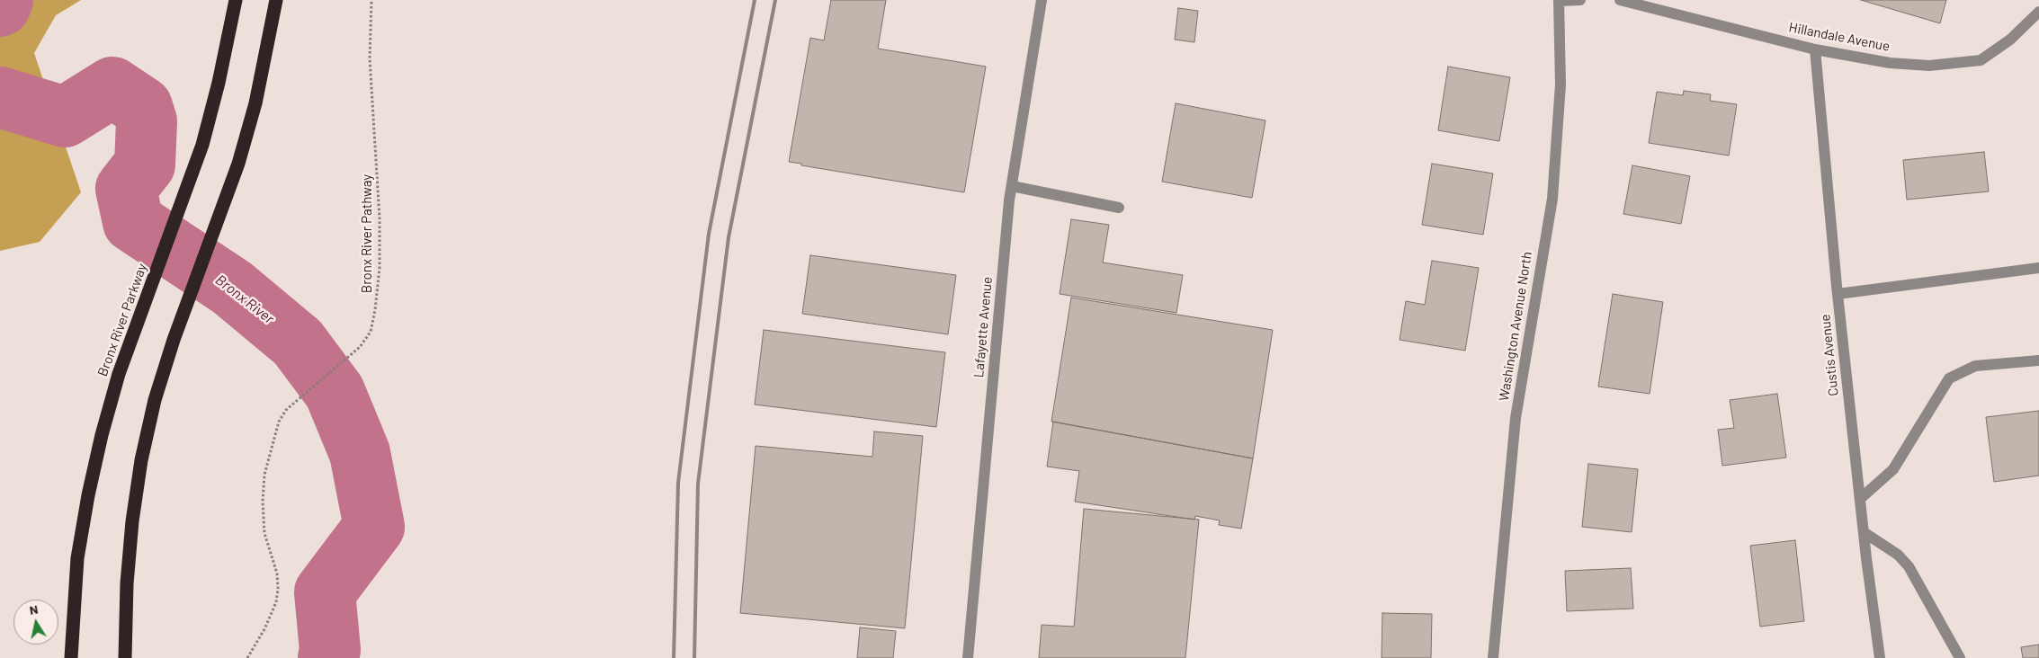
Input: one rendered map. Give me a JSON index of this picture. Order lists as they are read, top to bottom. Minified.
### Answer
{"streets":{"highway":["Bronx River Parkway"],"street":["Hillandale Avenue","Washington Avenue North","Lafayette Avenue","Custis Avenue"],"path":["Bronx River Pathway"]},"crossings":[["Hillandale Avenue","Custis Avenue"]],"water":["Bronx River"],"north":"top"}
